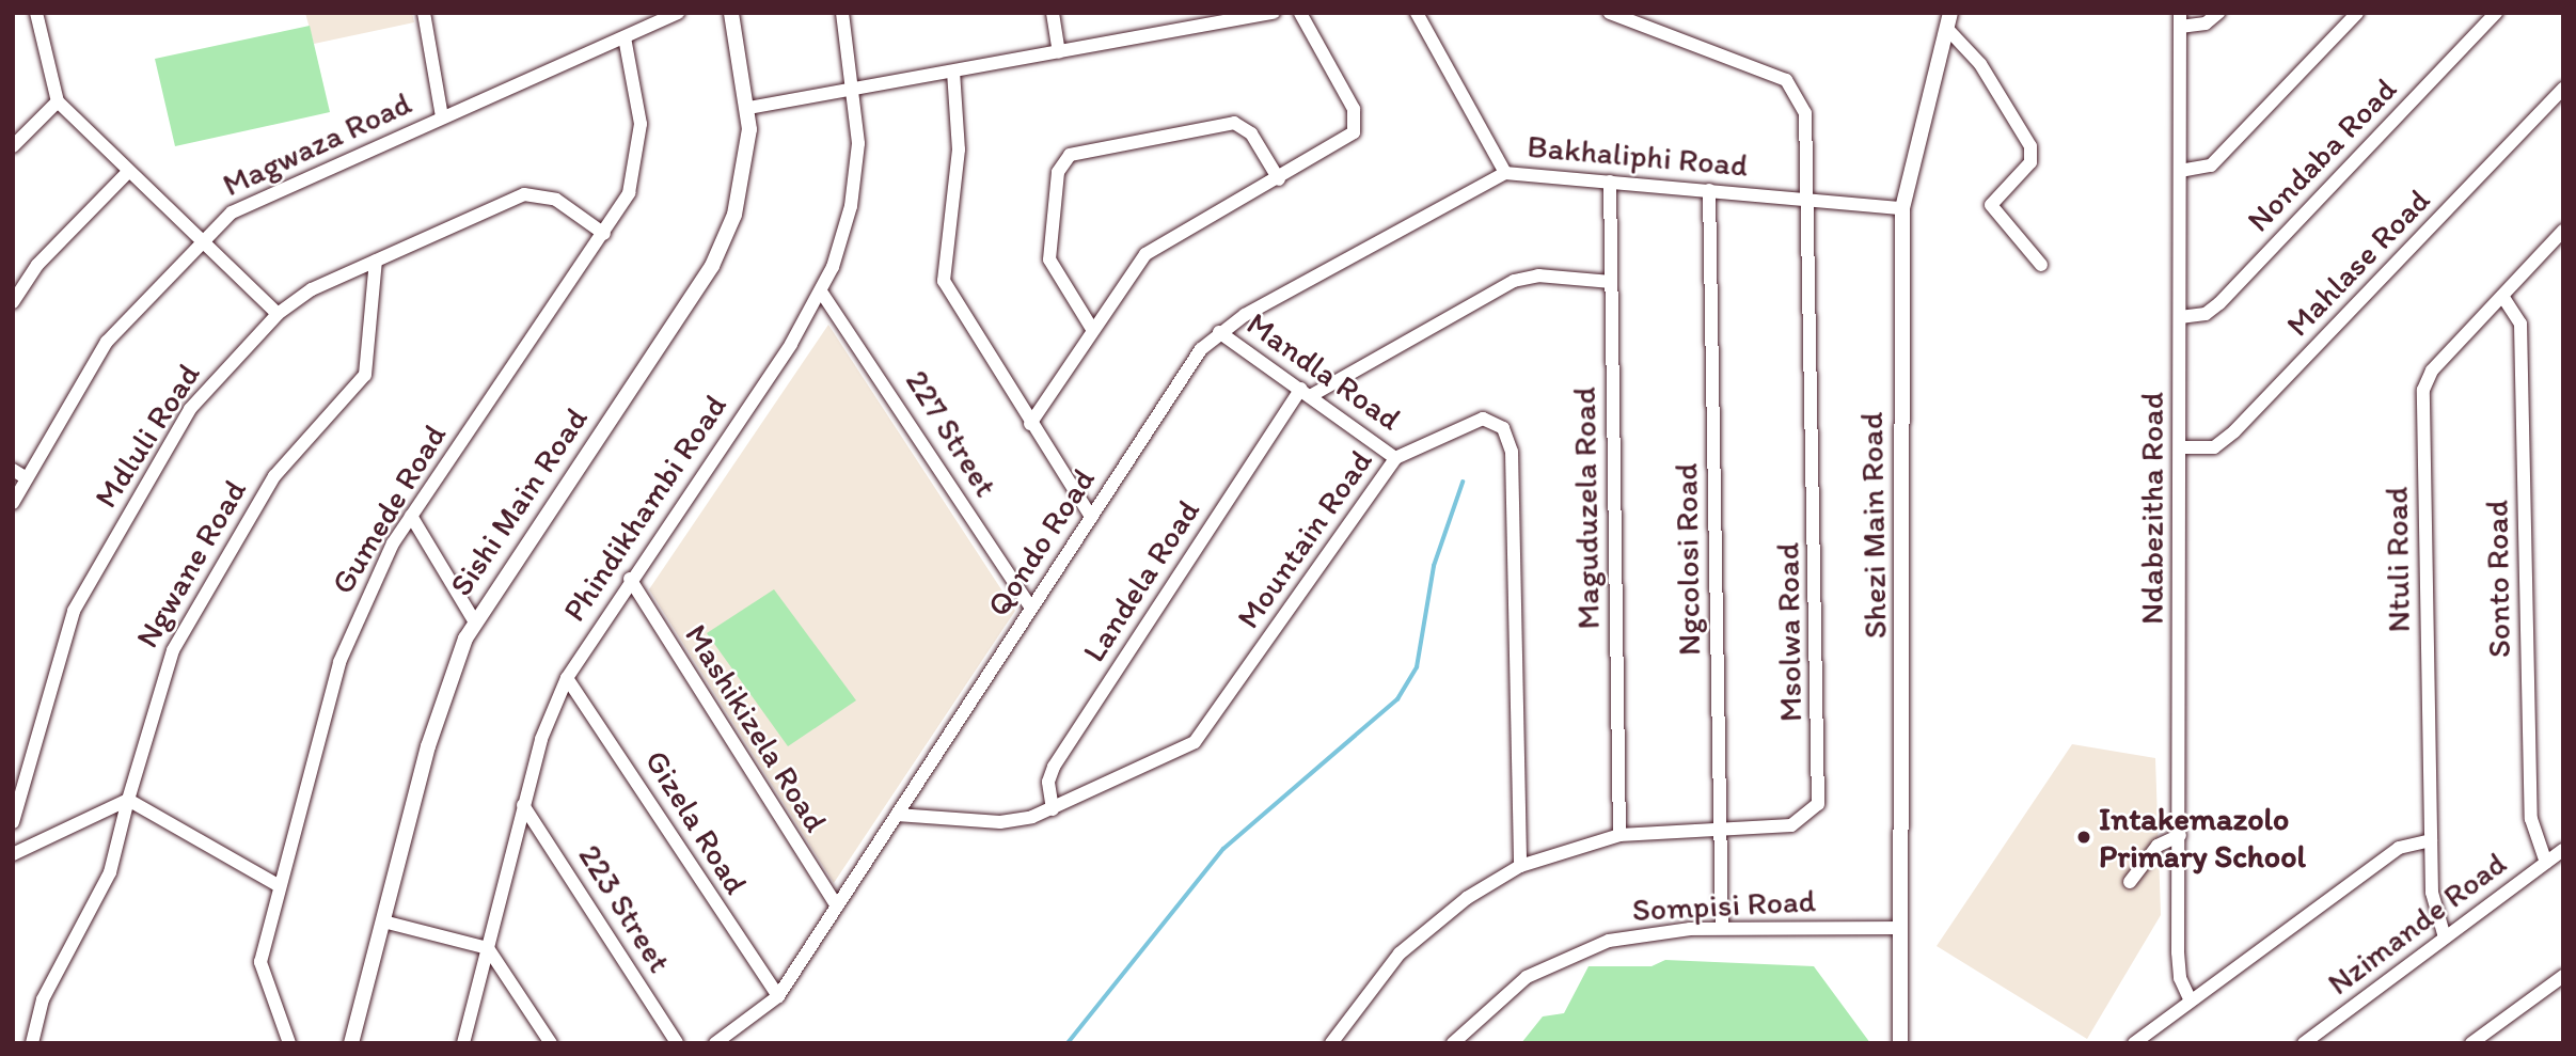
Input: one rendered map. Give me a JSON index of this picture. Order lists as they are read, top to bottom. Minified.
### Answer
{"streets":{"street":["Magwaza Road","Nondaba Road","Bakhaliphi Road","Mahlase Road","Mandla Road","227 Street","Mdluli Road","Sishi Main Road","Phindikhambi Road","Maguduzela Road","Ndabezitha Road","Gumede Road","Shezi Main Road","Mountain Road","Qondo Road","Ngcolosi Road","Ntuli Road","Ngwane Road","Sonto Road","Landela Road","Msolwa Road","Mashikizela Road","Gizela Road","Sompisi Road","223 Street","Nzimande Road"]},"crossings":[["Magwaza Road","Gumede Road"],["Nondaba Road","Ndabezitha Road"],["Bakhaliphi Road","Maguduzela Road"],["Bakhaliphi Road","Shezi Main Road"],["Bakhaliphi Road","Qondo Road"],["Bakhaliphi Road","Ngcolosi Road"],["Bakhaliphi Road","Msolwa Road"],["Mahlase Road","Ndabezitha Road"],["Mandla Road","Mountain Road"],["Mandla Road","Qondo Road"],["Mandla Road","Landela Road"],["227 Street","Phindikhambi Road"],["227 Street","Qondo Road"],["Mdluli Road","Gumede Road"],["Mdluli Road","Ngwane Road"],["Phindikhambi Road","Mashikizela Road"],["Phindikhambi Road","Gizela Road"],["Phindikhambi Road","223 Street"],["Maguduzela Road","Landela Road"],["Maguduzela Road","Msolwa Road"],["Shezi Main Road","Sompisi Road"],["Mountain Road","Qondo Road"],["Mountain Road","Landela Road"],["Mountain Road","Msolwa Road"],["Qondo Road","Mashikizela Road"],["Qondo Road","Gizela Road"],["Ngcolosi Road","Msolwa Road"],["Ngcolosi Road","Sompisi Road"],["Ntuli Road","Sonto Road"],["Ntuli Road","Nzimande Road"],["Sonto Road","Nzimande Road"]],"places":["Intakemazolo Primary School"]}
